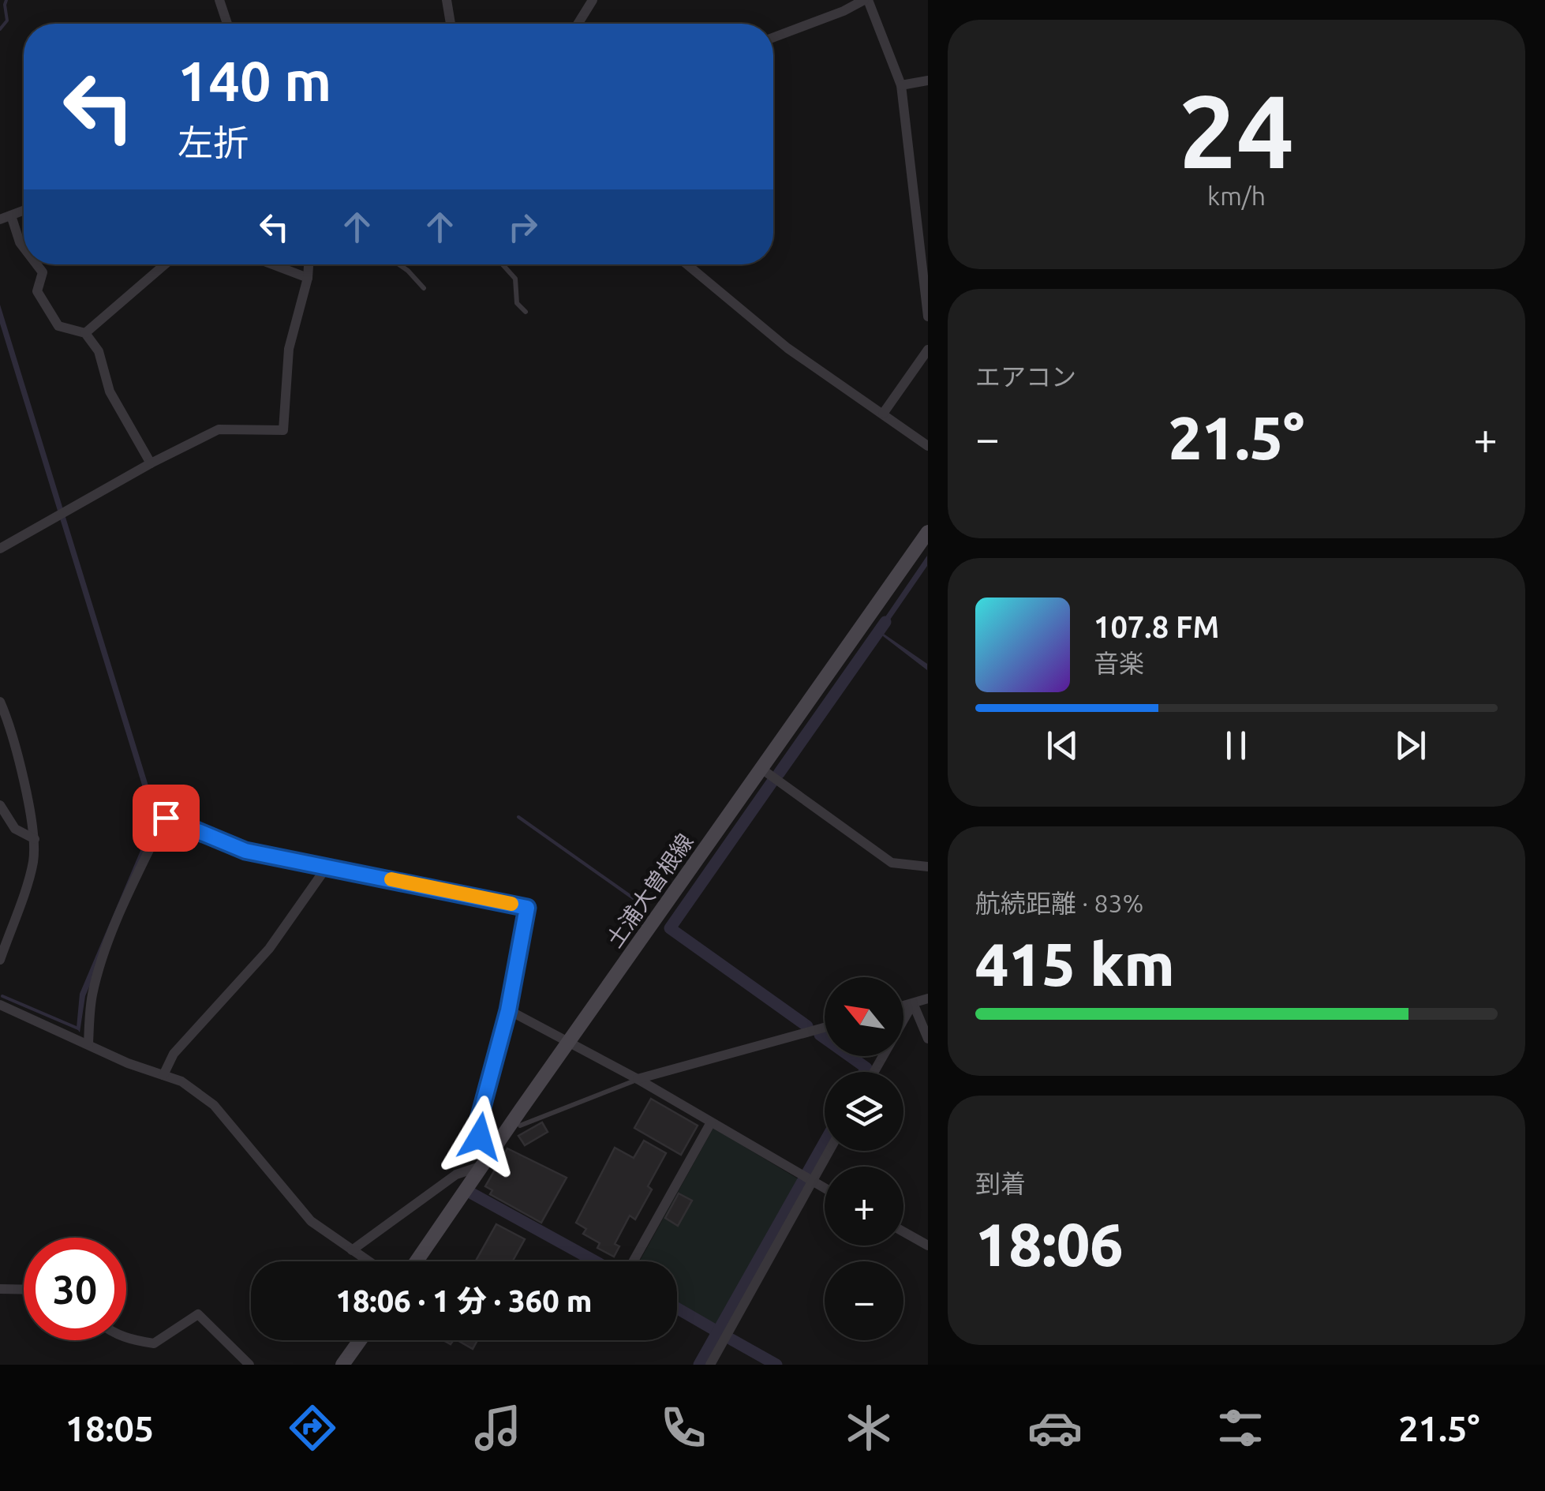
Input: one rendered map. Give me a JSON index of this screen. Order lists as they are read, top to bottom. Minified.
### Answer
{"streets":{"main road":["土浦大曽根線"]},"north":"top left","page":{"tile":[["24","km/h"],"エアコン",["航続距離 · 83%","415 km"],["到着","18:06"]],"turn":["140 m","左折"],"heat":["−","21.5°","+"],"song":["107.8 FM","音楽"],"map_buttons":["+","−"],"limit":"30","trip":"18:06 · 1 分 · 360 m","tabs":["18:05","21.5°"]}}
